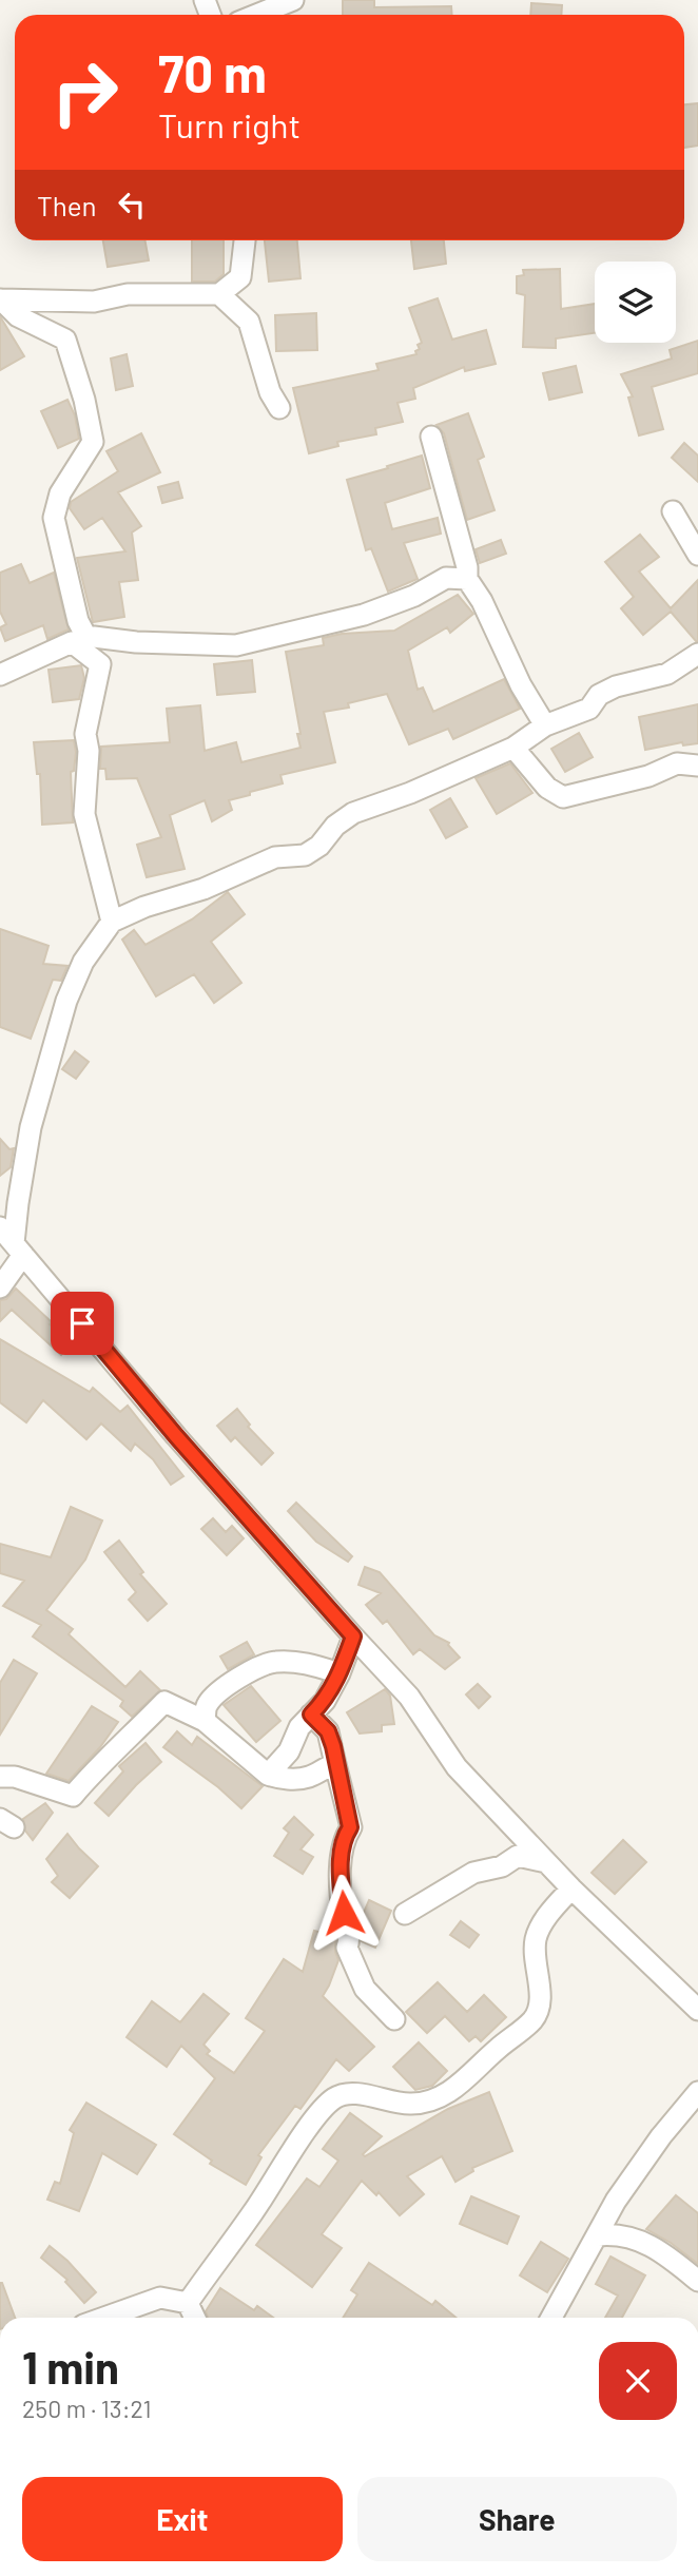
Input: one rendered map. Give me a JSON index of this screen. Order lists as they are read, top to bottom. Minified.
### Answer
{"page":{"turn":["70 m","Turn right"],"then":"Then","heading":["1 min","250 m · 13:21"],"buttons":["Exit","Share"]}}
